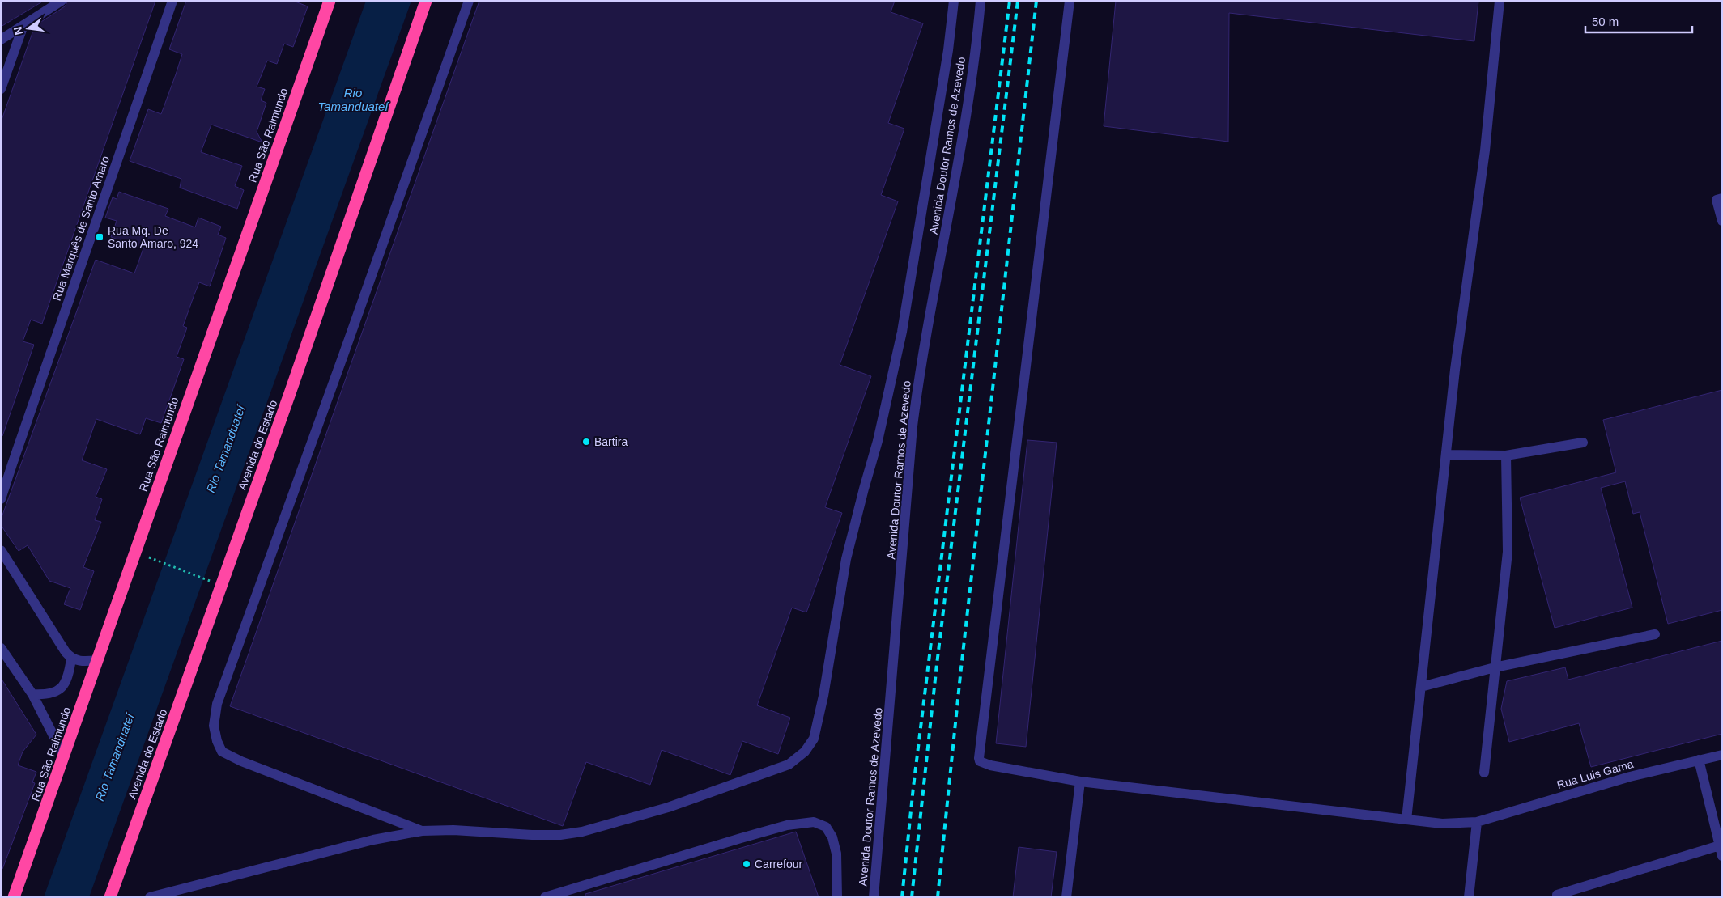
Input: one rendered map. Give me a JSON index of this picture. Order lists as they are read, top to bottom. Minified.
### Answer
{"streets":{"highway":["Rua São Raimundo","Avenida do Estado"],"street":["Avenida Doutor Ramos de Azevedo","Rua Marquês de Santo Amaro","Rua Luis Gama"]},"water":["Rio Tamanduateí"],"places":{"transit":["Rua Mq. De Santo Amaro, 924"],"other":["Bartira","Carrefour"]},"scale_bar":"50 m","north":"left"}
